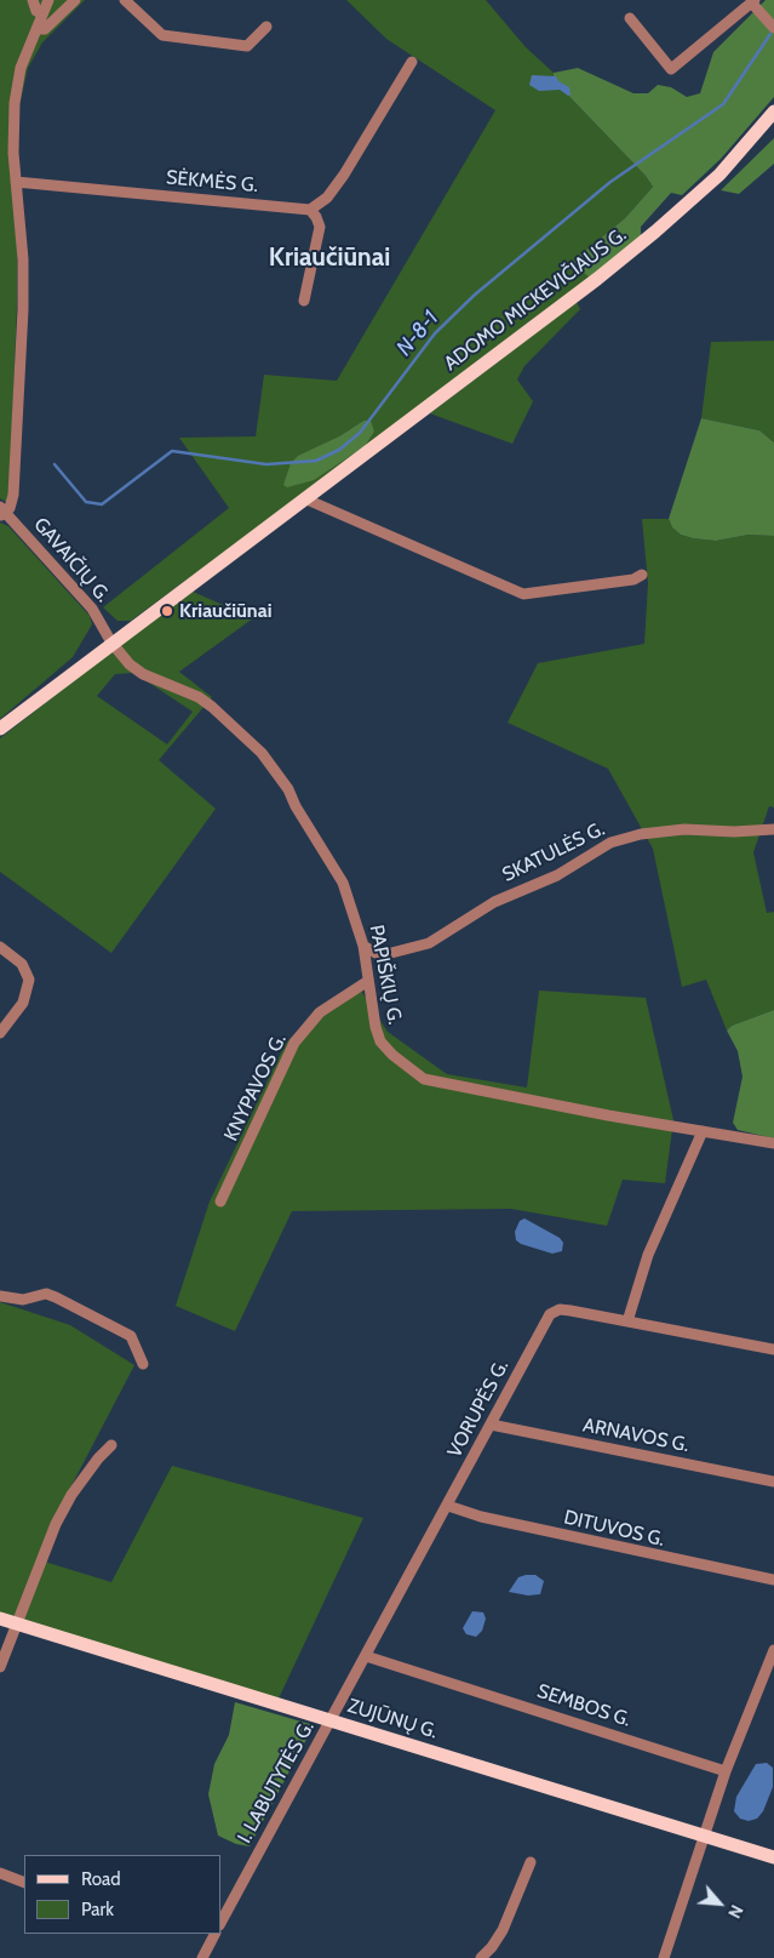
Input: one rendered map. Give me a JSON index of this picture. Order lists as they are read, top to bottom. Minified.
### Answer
{"streets":{"main road":["ADOMO MICKEVIČIAUS G.","ZUJŪNŲ G."],"street":["SĖKMĖS G.","GAVAIČIŲ G.","SKATULĖS G.","PAPIŠKIŲ G.","KNYPAVOS G.","VORUPĖS G.","ARNAVOS G.","DITUVOS G.","SEMBOS G.","I. LABUTYTĖS G."]},"crossings":[["ADOMO MICKEVIČIAUS G.","GAVAIČIŲ G."],["ADOMO MICKEVIČIAUS G.","PAPIŠKIŲ G."],["GAVAIČIŲ G.","PAPIŠKIŲ G."],["SKATULĖS G.","PAPIŠKIŲ G."],["PAPIŠKIŲ G.","KNYPAVOS G."],["VORUPĖS G.","ARNAVOS G."],["VORUPĖS G.","DITUVOS G."],["VORUPĖS G.","SEMBOS G."],["VORUPĖS G.","ZUJŪNŲ G."],["VORUPĖS G.","I. LABUTYTĖS G."],["ZUJŪNŲ G.","I. LABUTYTĖS G."]],"districts":["Kriaučiūnai"],"water":["N-8-1"],"places":["Kriaučiūnai"],"legend":["Road","Park"],"north":"bottom right"}
